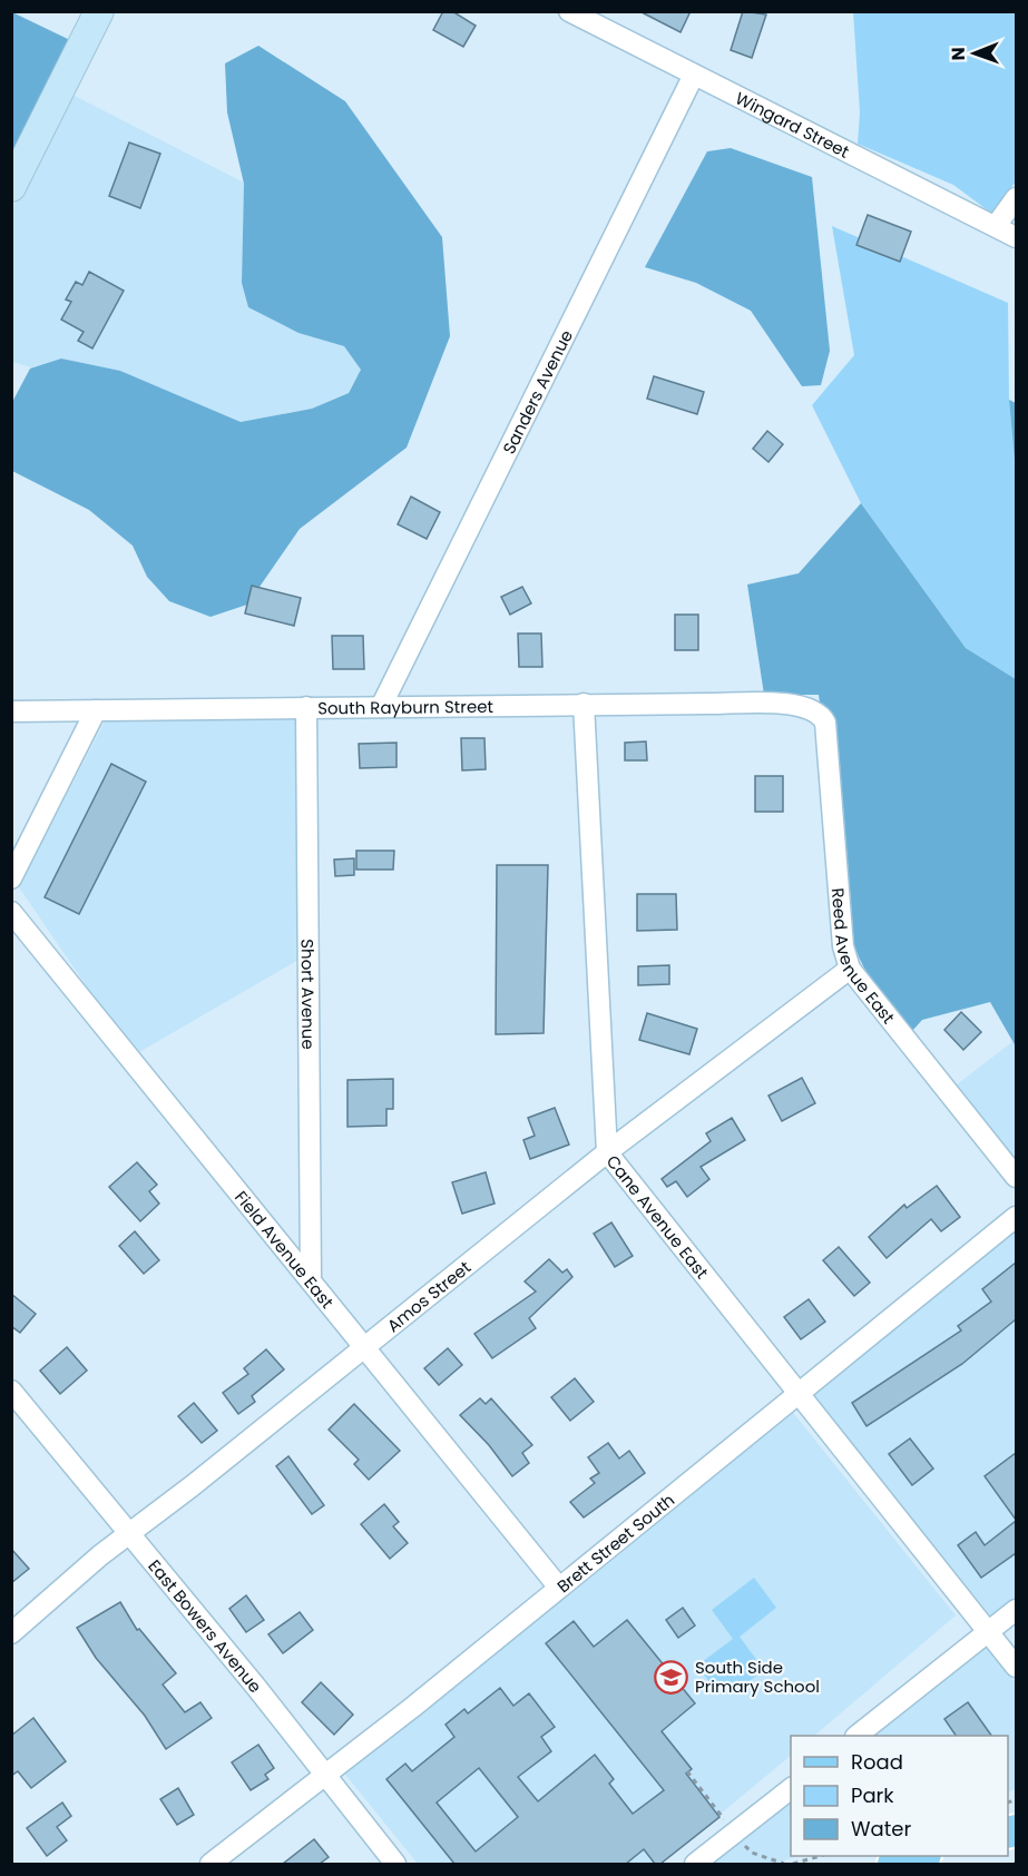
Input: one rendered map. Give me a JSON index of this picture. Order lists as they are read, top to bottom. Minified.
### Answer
{"streets":{"street":["Wingard Street","Sanders Avenue","South Rayburn Street","Reed Avenue East","Short Avenue","Cane Avenue East","Field Avenue East","Amos Street","Brett Street South","East Bowers Avenue"]},"crossings":[["Wingard Street","Sanders Avenue"],["Sanders Avenue","South Rayburn Street"],["South Rayburn Street","Reed Avenue East"],["South Rayburn Street","Short Avenue"],["South Rayburn Street","Cane Avenue East"],["Reed Avenue East","Amos Street"],["Short Avenue","Field Avenue East"],["Cane Avenue East","Amos Street"],["Cane Avenue East","Brett Street South"],["Field Avenue East","Amos Street"],["Field Avenue East","Brett Street South"],["Amos Street","East Bowers Avenue"],["Brett Street South","East Bowers Avenue"]],"places":{"school or university":["South Side Primary School"]},"legend":["Road","Park","Water"],"north":"left"}
